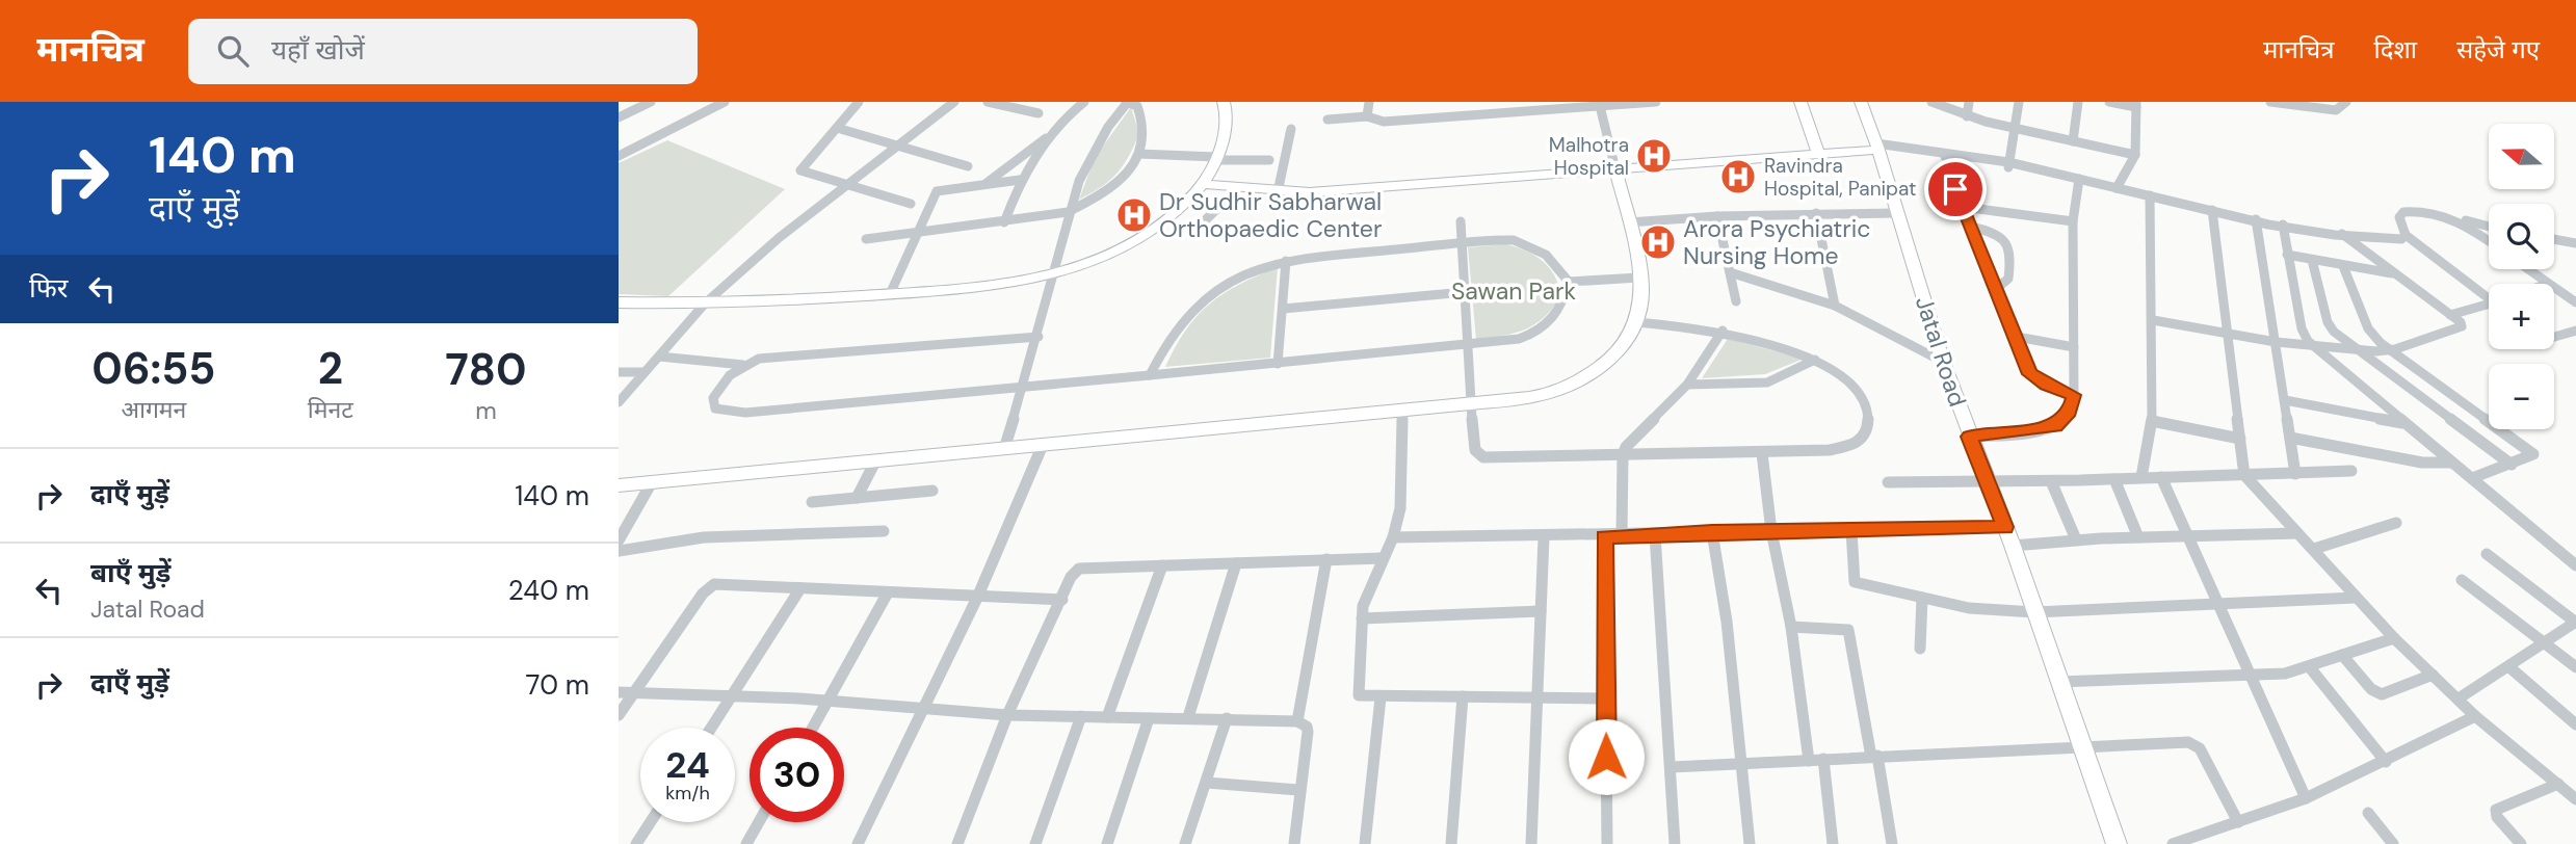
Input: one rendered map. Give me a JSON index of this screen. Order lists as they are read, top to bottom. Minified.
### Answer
{"streets":{"street":["Jatal Road"]},"parks":["Sawan Park"],"places":{"hospital":["Malhotra Hospital","Ravindra Hospital, Panipat","Dr Sudhir Sabharwal Orthopaedic Center","Arora Psychiatric Nursing Home"]},"north":"left","page":{"header":"मानचित्र","search":"यहाँ खोजें","nav":["मानचित्र","दिशा","सहेजे गए"],"turn":["140 m","दाएँ मुड़ें"],"map_buttons":["+","−"],"then":"फिर","eta":["06:55","आगमन","2","मिनट","780","m"],"list":[{"name":"दाएँ मुड़ें","value":"140 m"},{"name":"बाएँ मुड़ें","note":"Jatal Road","value":"240 m"},{"name":"दाएँ मुड़ें","value":"70 m"}],"speed":"24 km/h","limit":"30"}}
